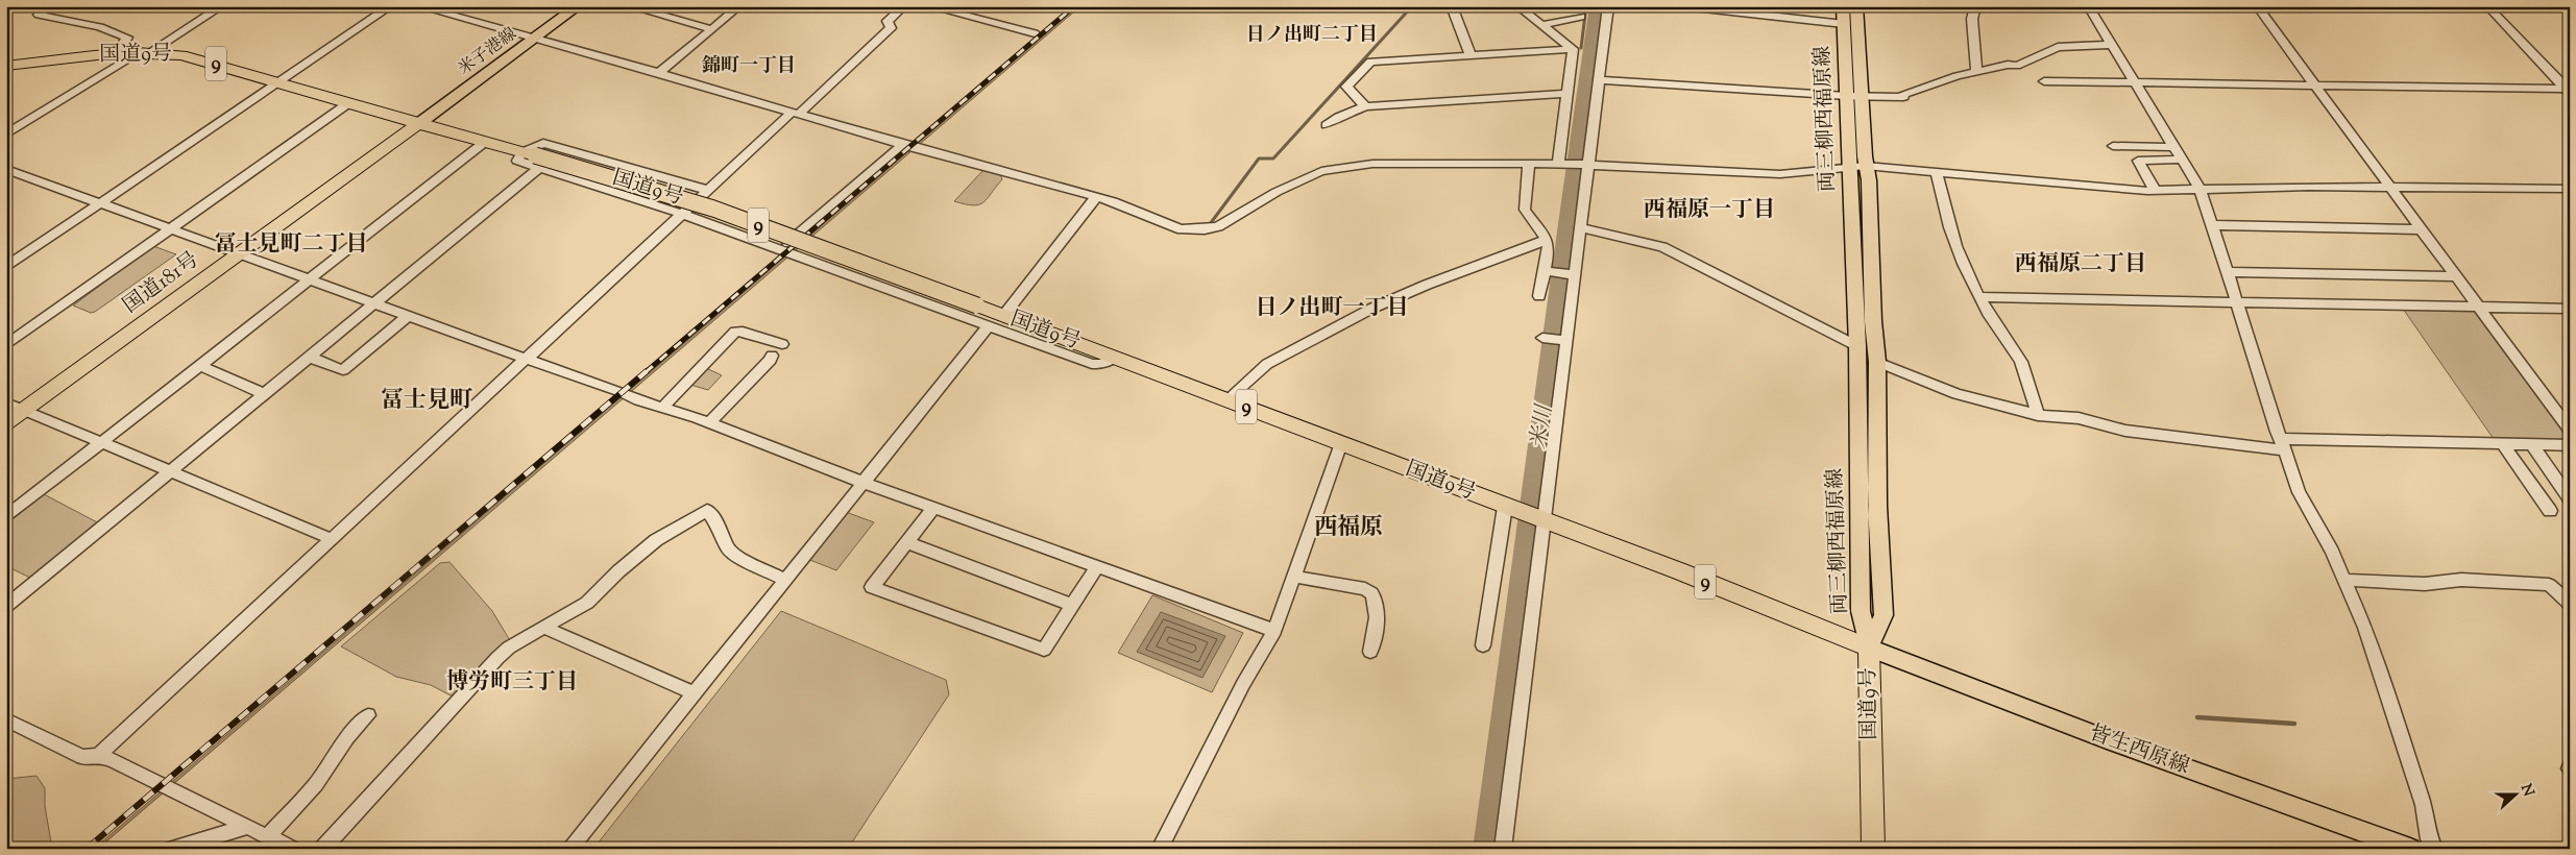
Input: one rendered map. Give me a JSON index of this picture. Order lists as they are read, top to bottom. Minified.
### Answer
{"streets":{"highway":["国道9号","9","国道181号"],"main road":["米子港線","両三柳西福原線","皆生西原線"]},"crossings":[["米子港線","国道9号"],["米子港線","国道181号"],["国道9号","両三柳西福原線"],["国道9号","国道181号"],["国道9号","皆生西原線"],["両三柳西福原線","皆生西原線"]],"districts":["日ノ出町二丁目","錦町一丁目","西福原一丁目","冨士見町二丁目","西福原二丁目","日ノ出町一丁目","冨士見町","西福原","博労町三丁目"],"water":["米川"],"north":"right"}
